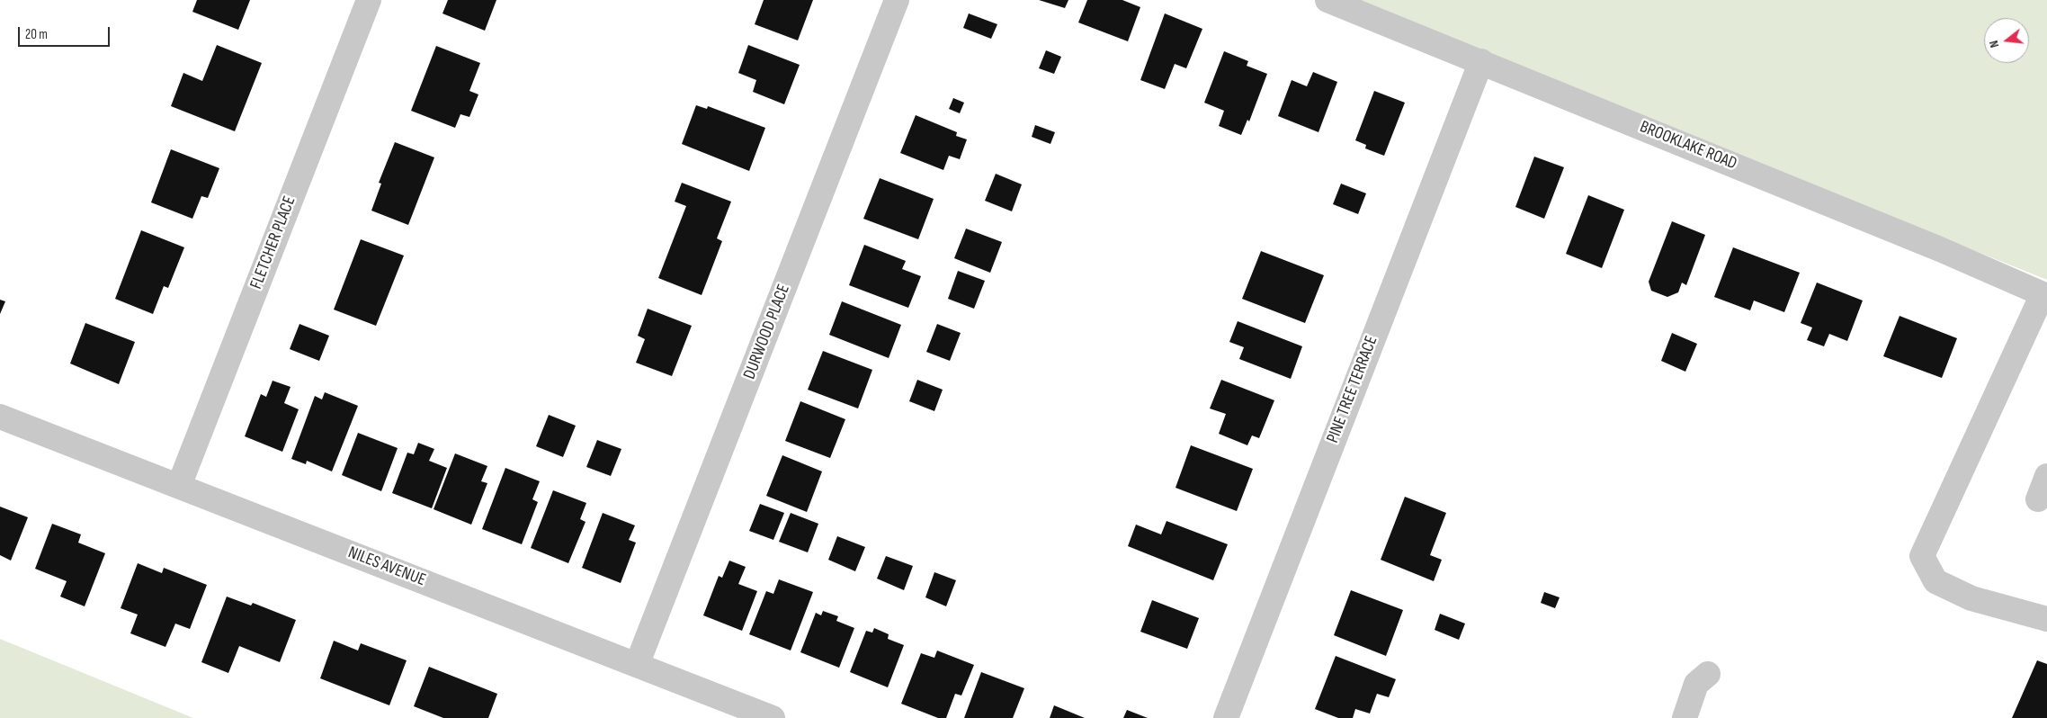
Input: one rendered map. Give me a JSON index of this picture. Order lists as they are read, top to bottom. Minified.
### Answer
{"streets":{"street":["BROOKLAKE ROAD","FLETCHER PLACE","DURWOOD PLACE","PINE TREE TERRACE","NILES AVENUE"]},"crossings":[["BROOKLAKE ROAD","PINE TREE TERRACE"],["FLETCHER PLACE","NILES AVENUE"],["DURWOOD PLACE","NILES AVENUE"]],"scale_bar":"20 m","north":"left"}
